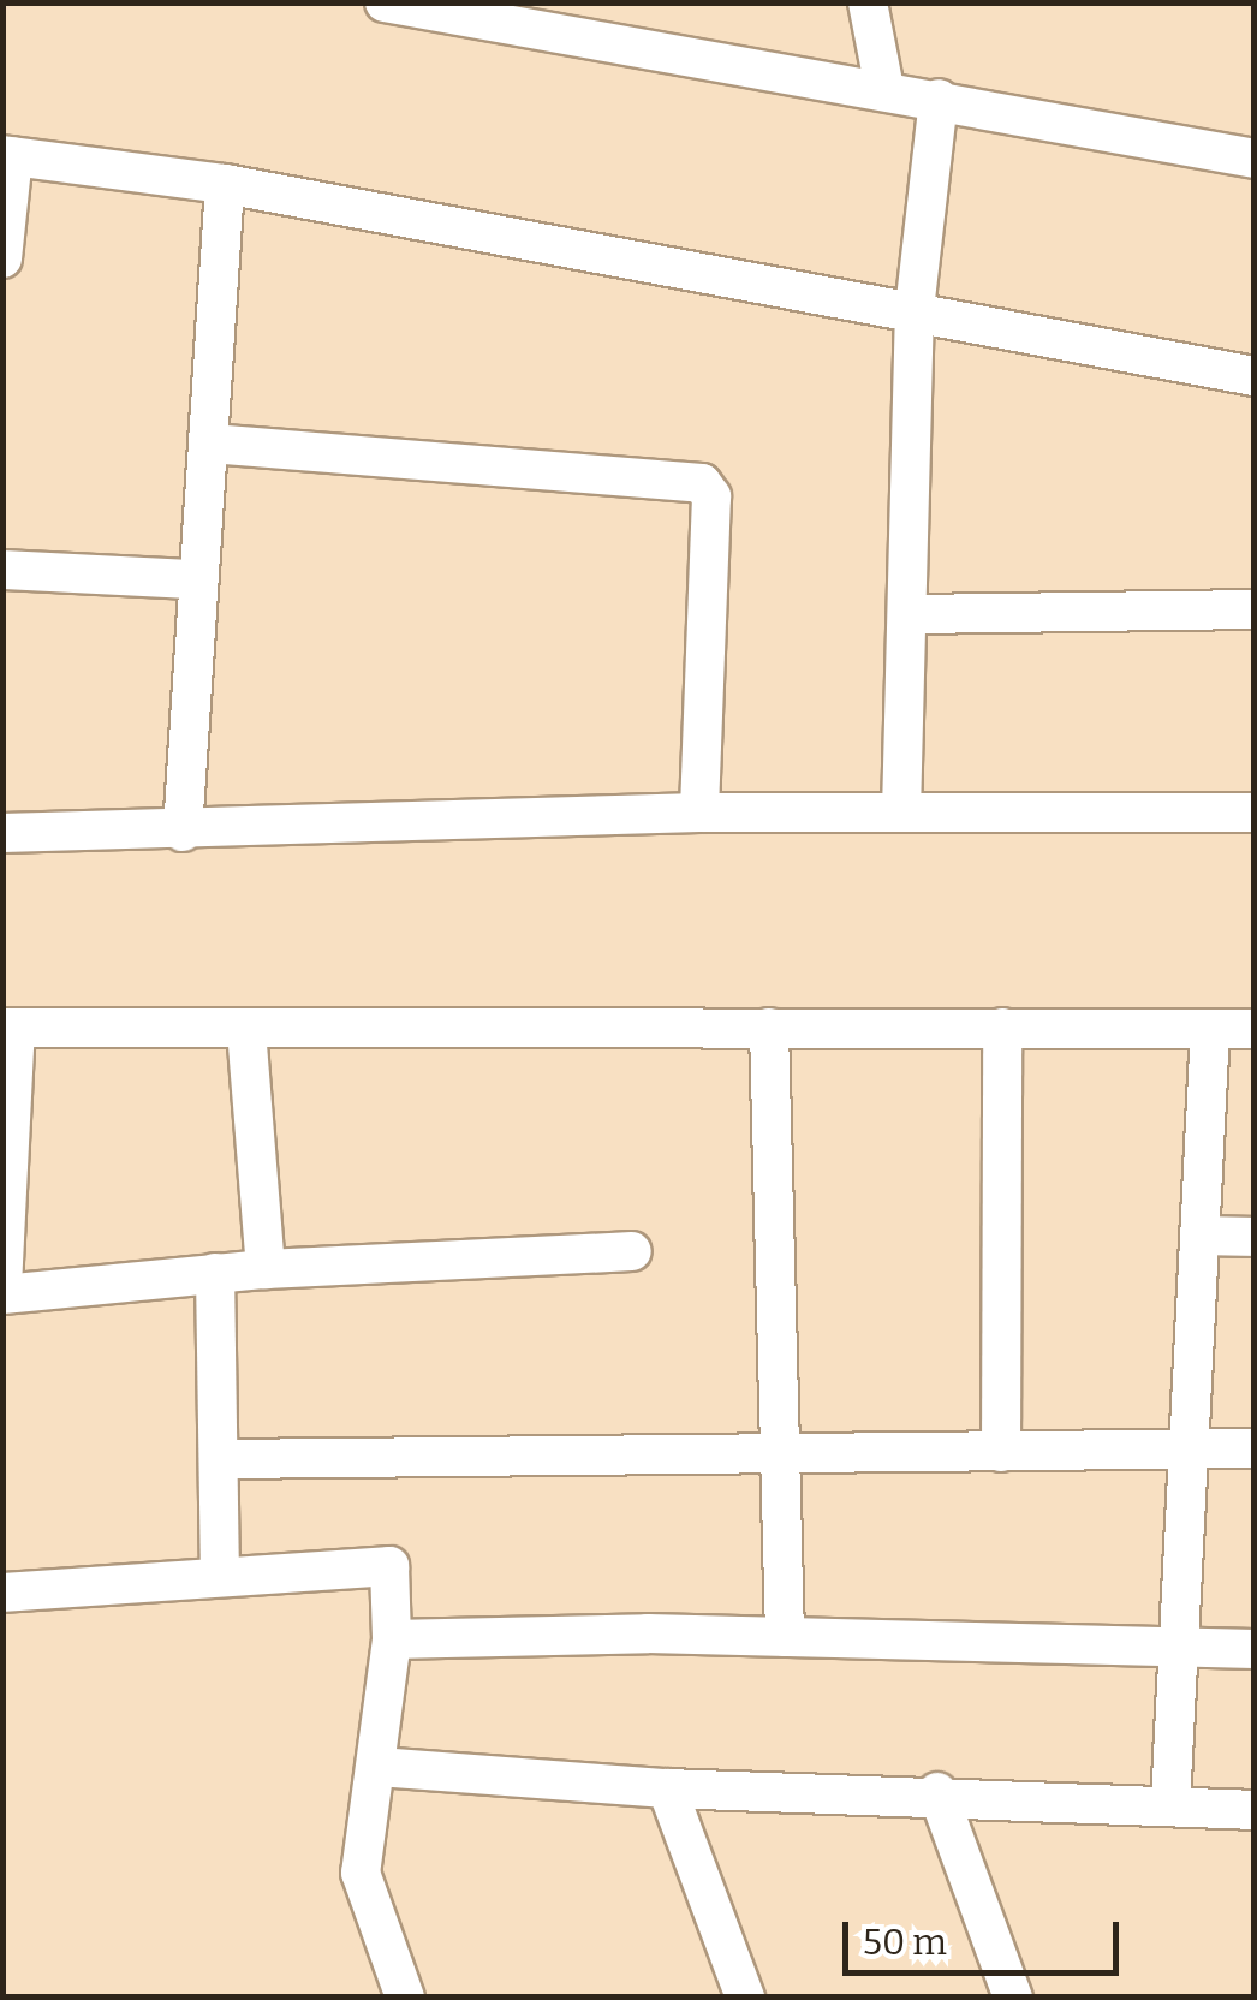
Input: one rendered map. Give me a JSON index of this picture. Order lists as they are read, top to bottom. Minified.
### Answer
{"scale_bar":"50 m"}
